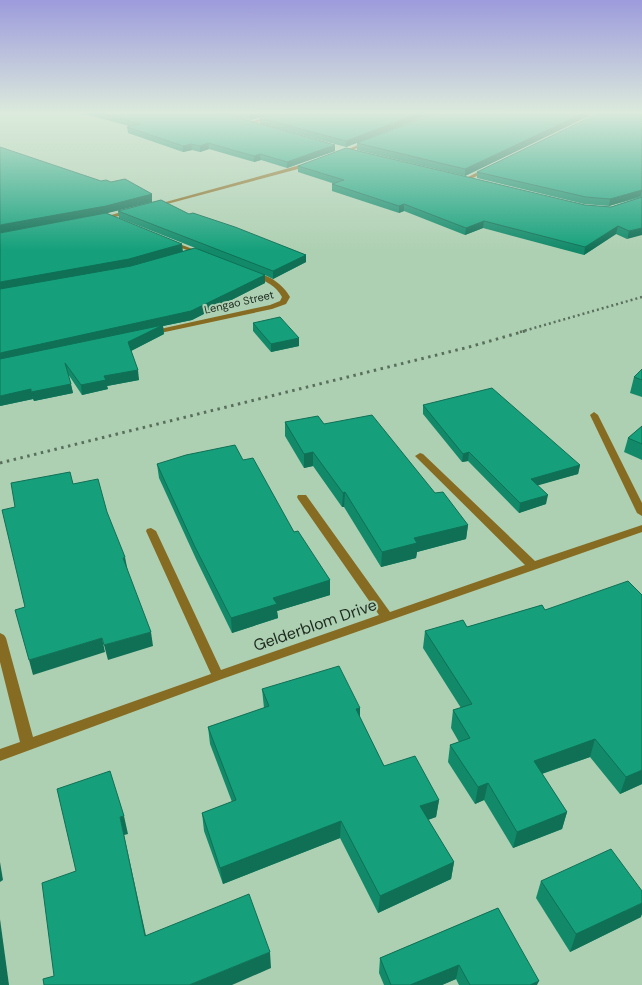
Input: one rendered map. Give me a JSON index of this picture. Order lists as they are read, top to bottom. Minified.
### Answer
{"streets":{"street":["Lengao Street","Gelderblom Drive"]}}
